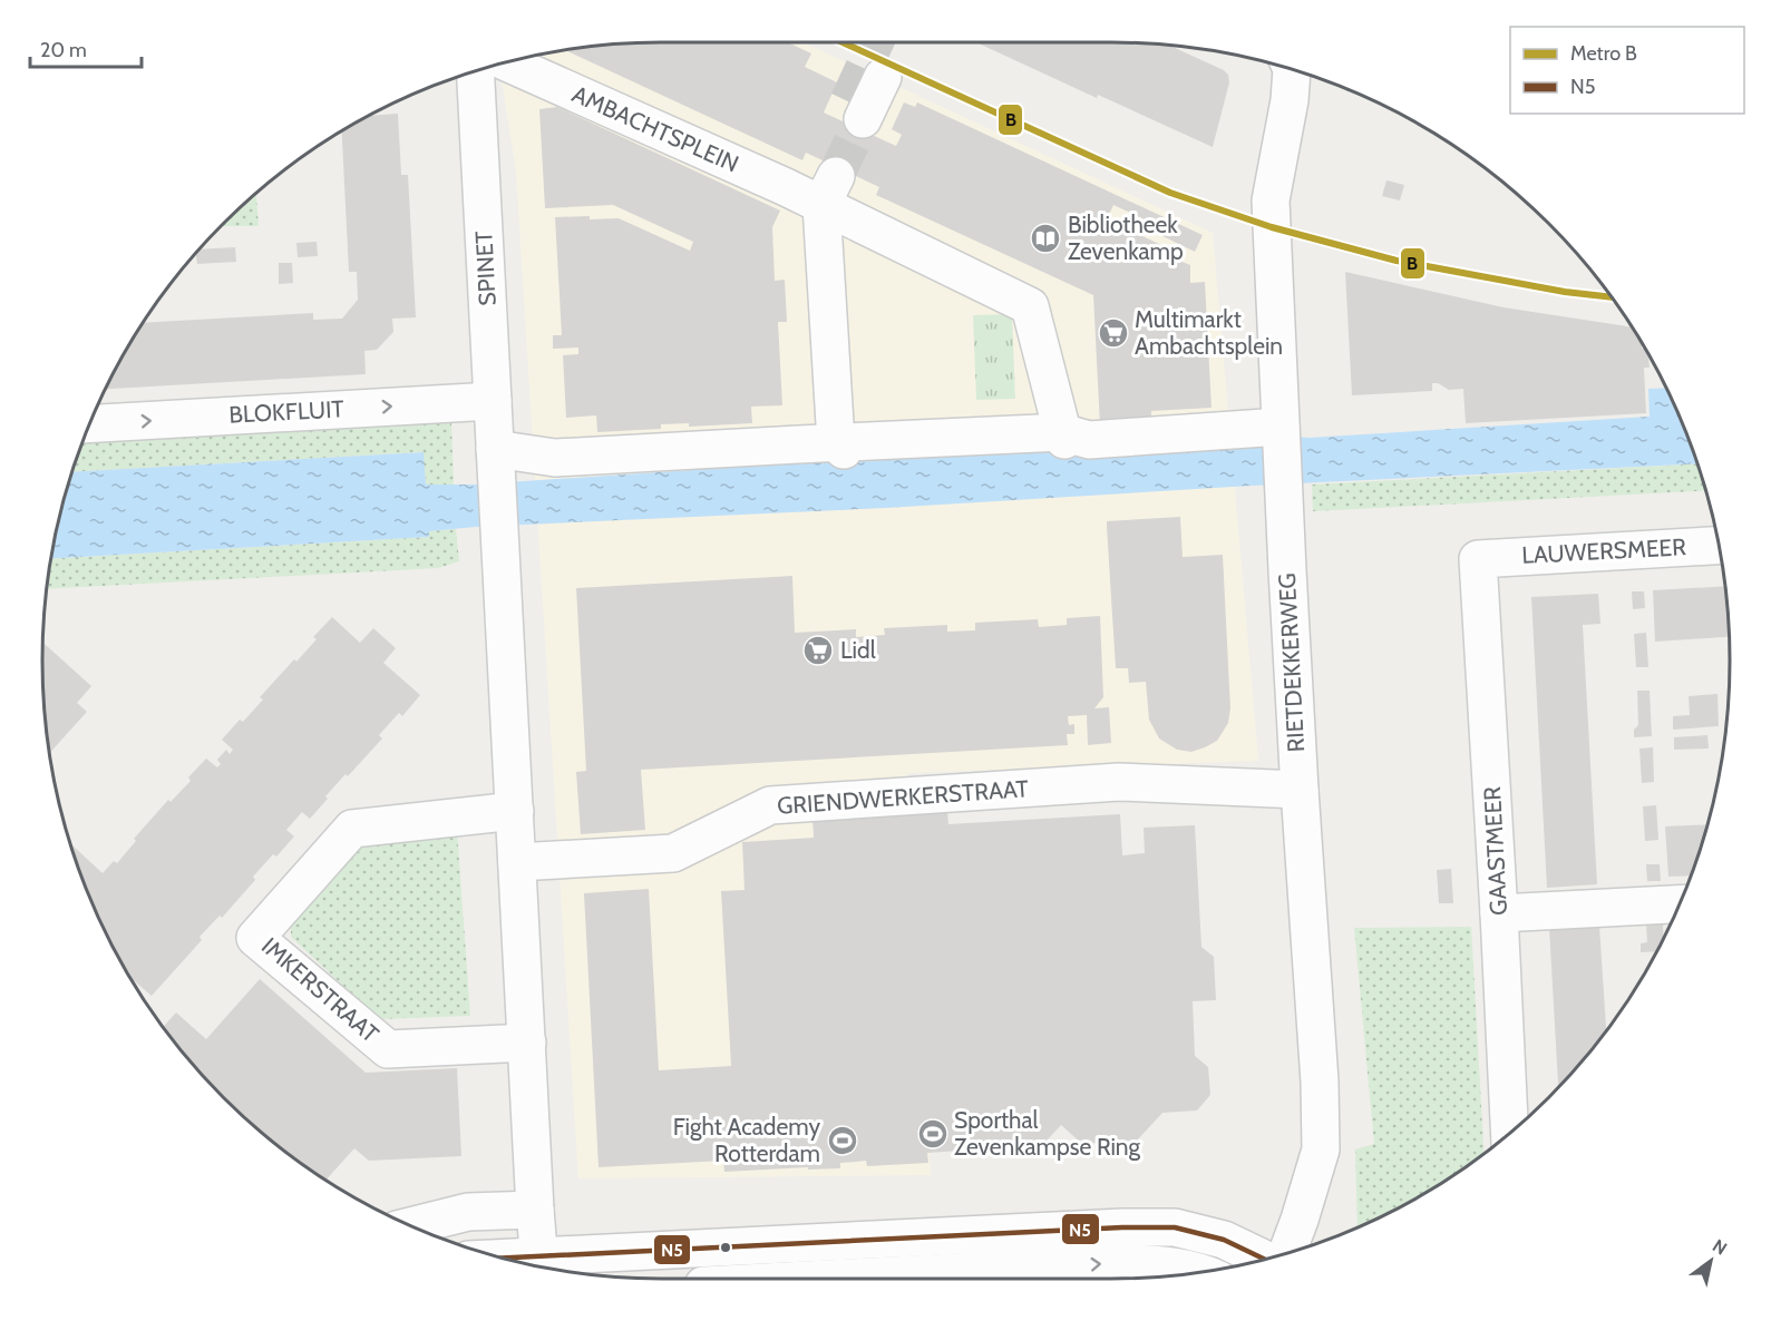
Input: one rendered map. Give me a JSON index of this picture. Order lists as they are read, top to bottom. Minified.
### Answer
{"streets":{"street":["AMBACHTSPLEIN","SPINET","BLOKFLUIT","LAUWERSMEER","RIETDEKKERWEG","GRIENDWERKERSTRAAT","GAASTMEER","IMKERSTRAAT"]},"crossings":[["SPINET","BLOKFLUIT"],["SPINET","IMKERSTRAAT"],["LAUWERSMEER","GAASTMEER"],["RIETDEKKERWEG","GRIENDWERKERSTRAAT"]],"one_way":["BLOKFLUIT"],"places":{"library":["Bibliotheek Zevenkamp"],"supermarket":["Multimarkt Ambachtsplein","Lidl"],"sports":["Sporthal Zevenkampse Ring","Fight Academy Rotterdam"]},"lines":["metro line B","transit line N5"],"legend":["Metro B","N5"],"scale_bar":"20 m","north":"top right"}
